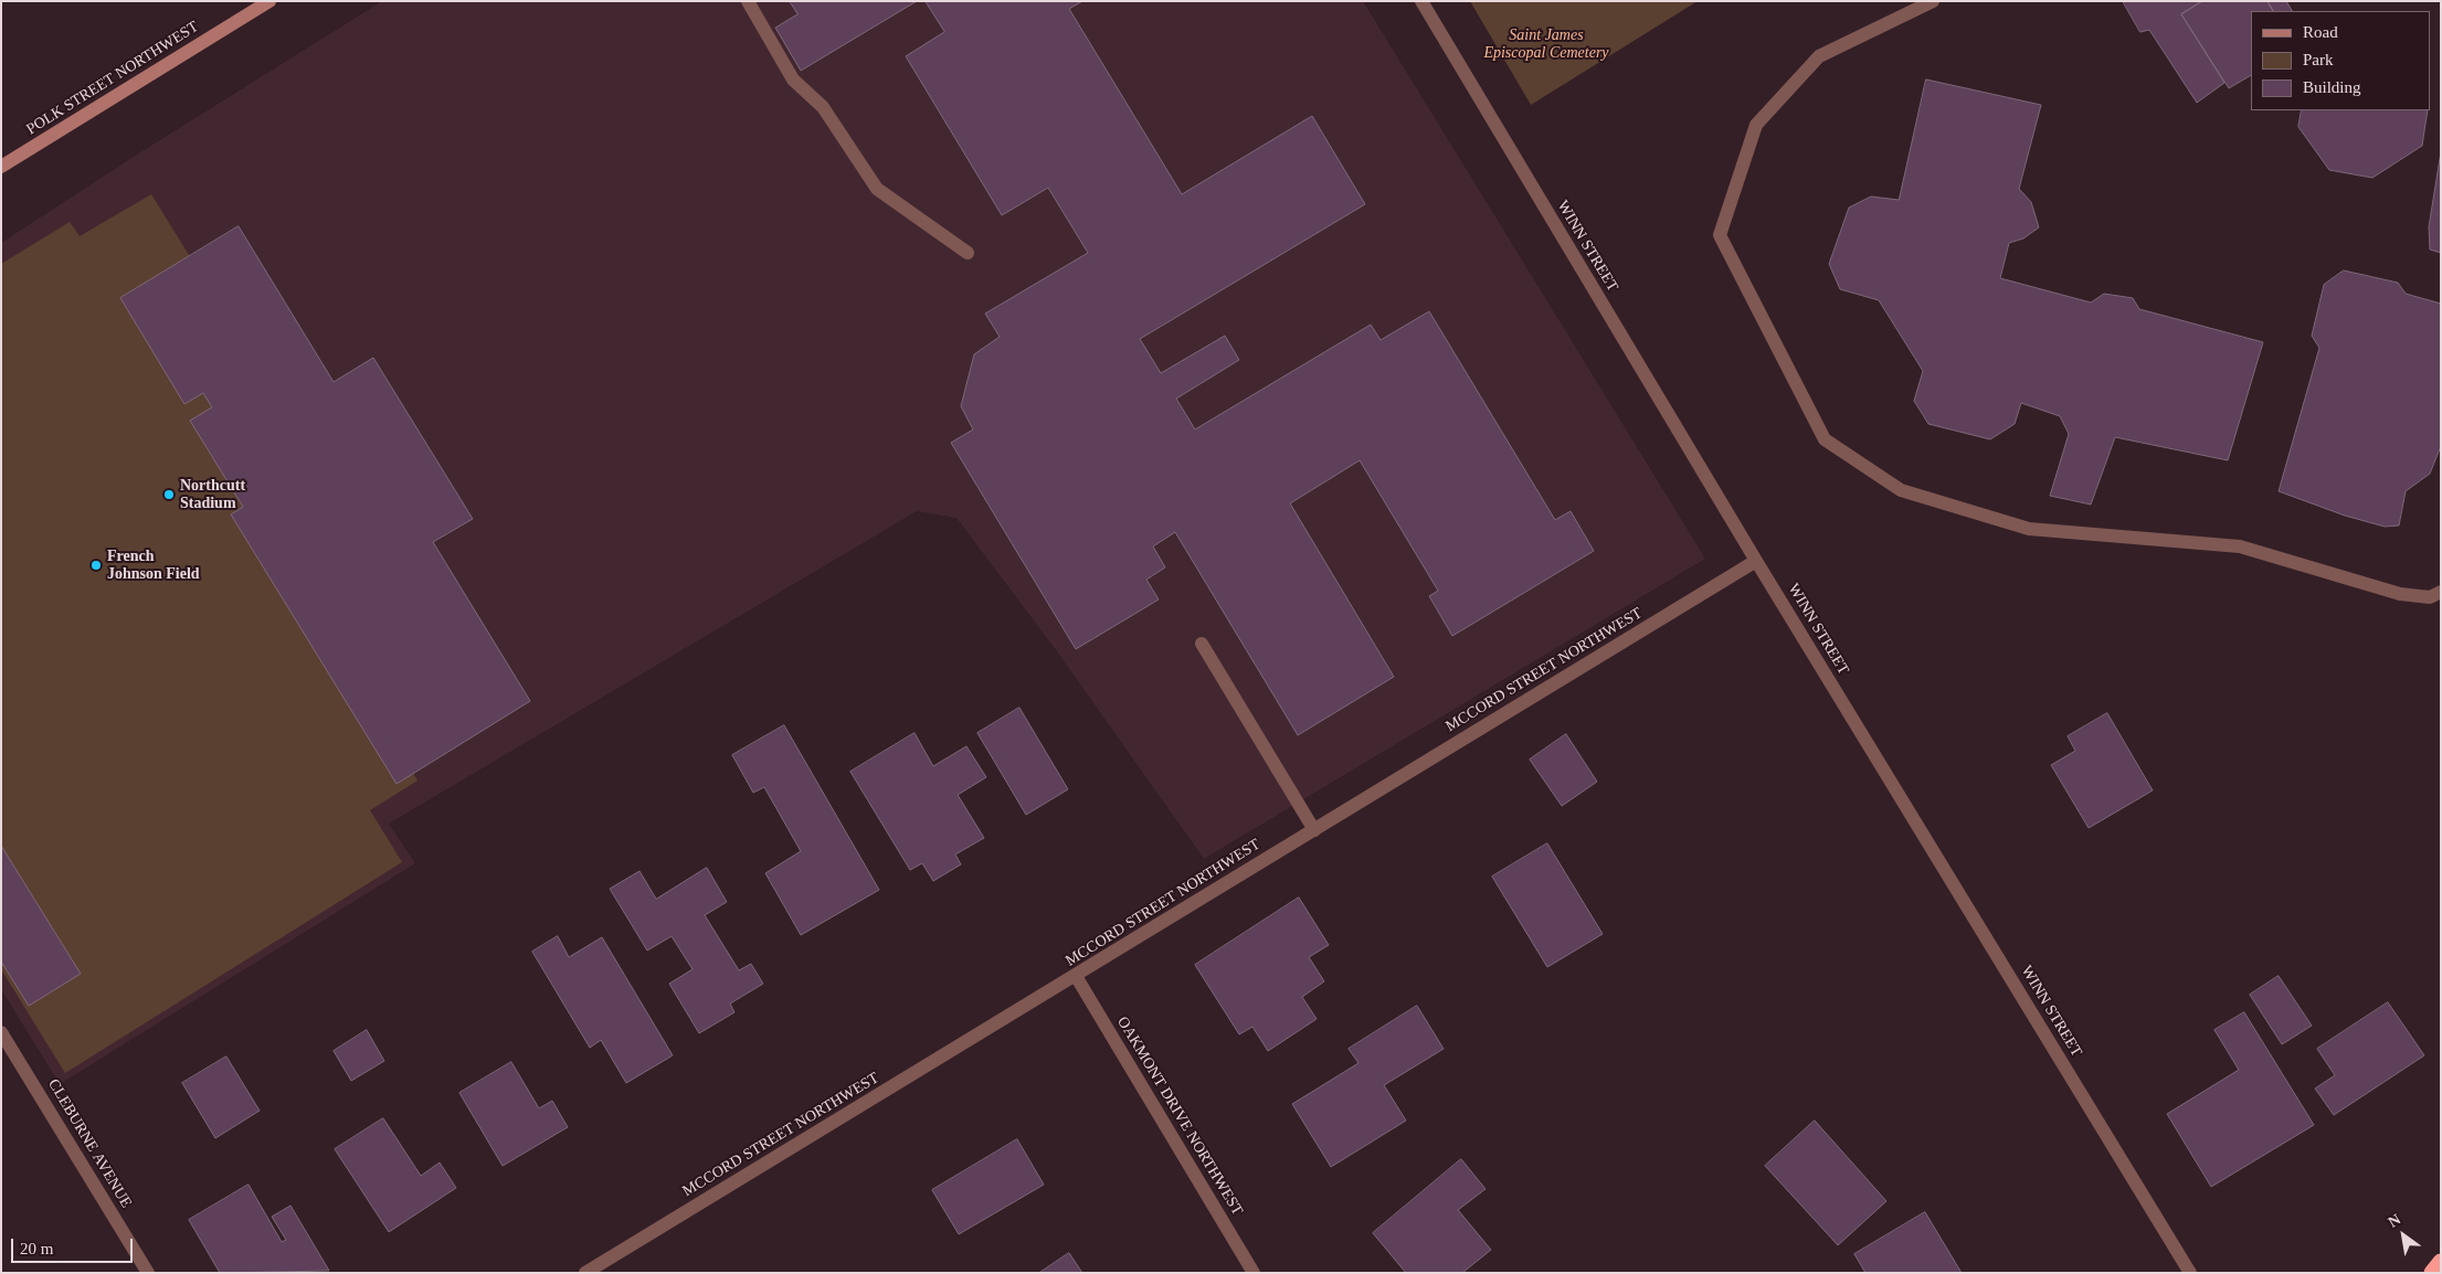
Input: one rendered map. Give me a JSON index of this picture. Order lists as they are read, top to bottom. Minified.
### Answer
{"streets":{"street":["POLK STREET NORTHWEST","WINN STREET","MCCORD STREET NORTHWEST","OAKMONT DRIVE NORTHWEST","CLEBURNE AVENUE"]},"crossings":[["WINN STREET","MCCORD STREET NORTHWEST"],["MCCORD STREET NORTHWEST","OAKMONT DRIVE NORTHWEST"]],"parks":["Saint James Episcopal Cemetery"],"places":["Northcutt Stadium","French Johnson Field"],"legend":["Road","Park","Building"],"scale_bar":"20 m","north":"top left"}
